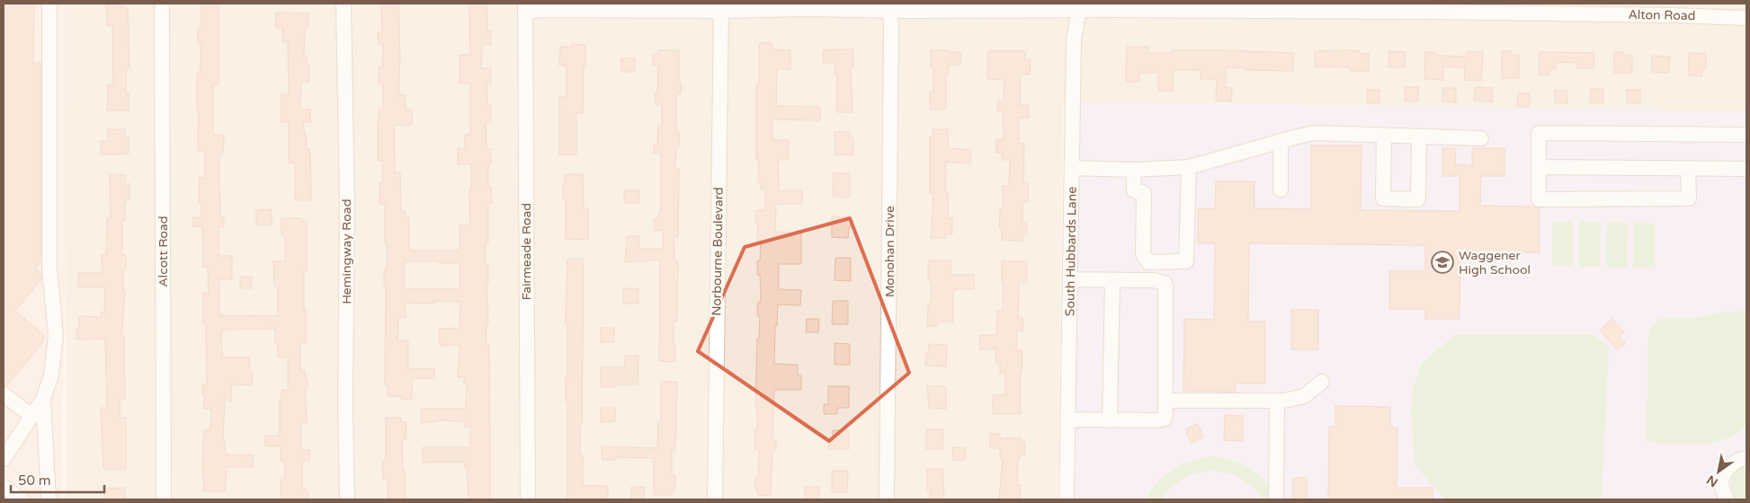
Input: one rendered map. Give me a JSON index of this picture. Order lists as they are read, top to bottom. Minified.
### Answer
{"streets":{"street":["Alton Road","Alcott Road","Hemingway Road","Fairmeade Road","Norbourne Boulevard","Monohan Drive","South Hubbards Lane"]},"crossings":[["Alton Road","Fairmeade Road"],["Alton Road","Norbourne Boulevard"],["Alton Road","Monohan Drive"],["Alton Road","South Hubbards Lane"]],"places":{"school or university":["Waggener High School"]},"scale_bar":"50 m","north":"bottom left"}
